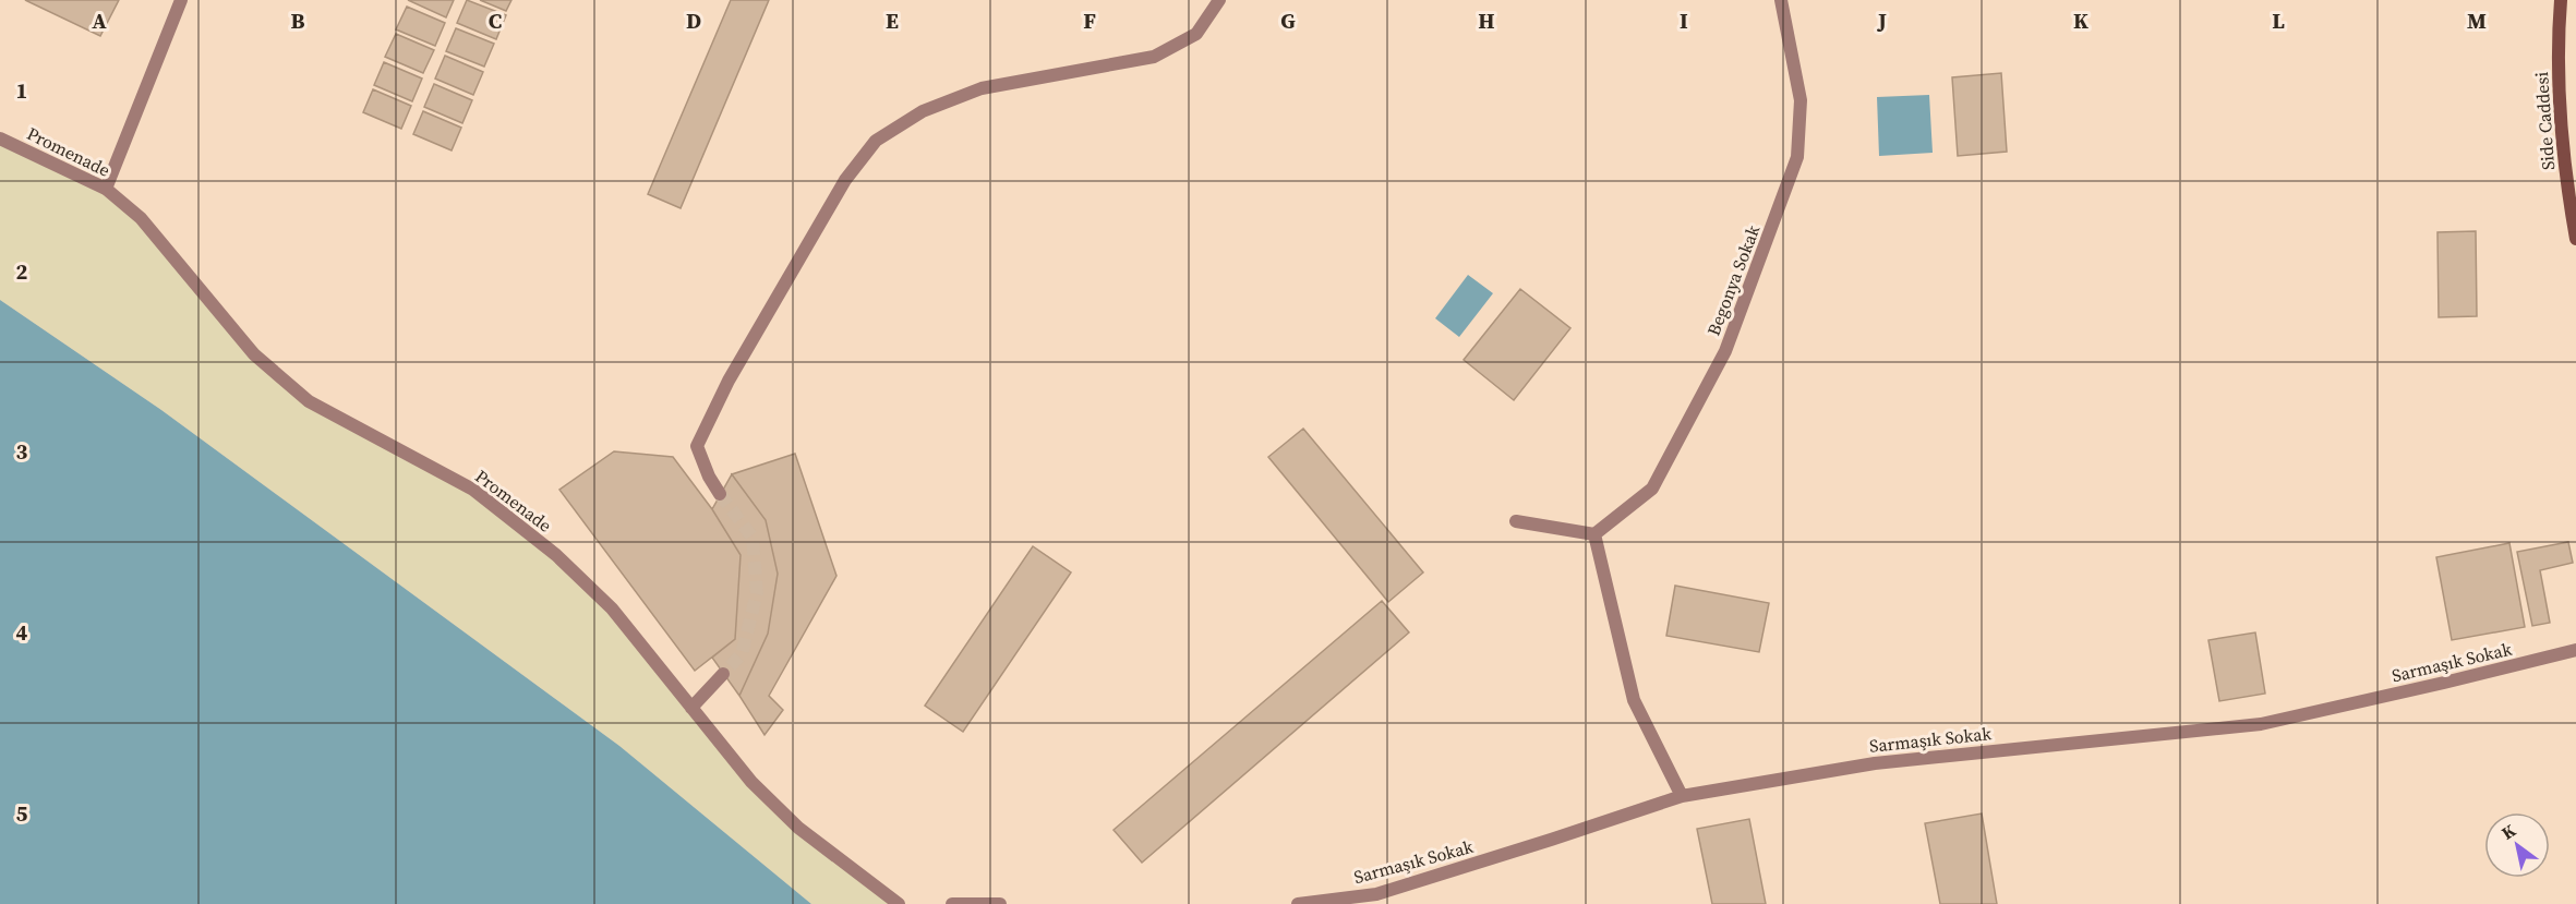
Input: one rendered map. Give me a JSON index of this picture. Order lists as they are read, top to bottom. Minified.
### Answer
{"streets":{"main road":["Side Caddesi"],"street":["Promenade","Begonya Sokak","Sarmaşık Sokak"]},"north":"top left","grid":{"columns":["A","B","C","D","E","F","G","H","I","J","K","L","M"],"rows":["1","2","3","4","5"]}}
